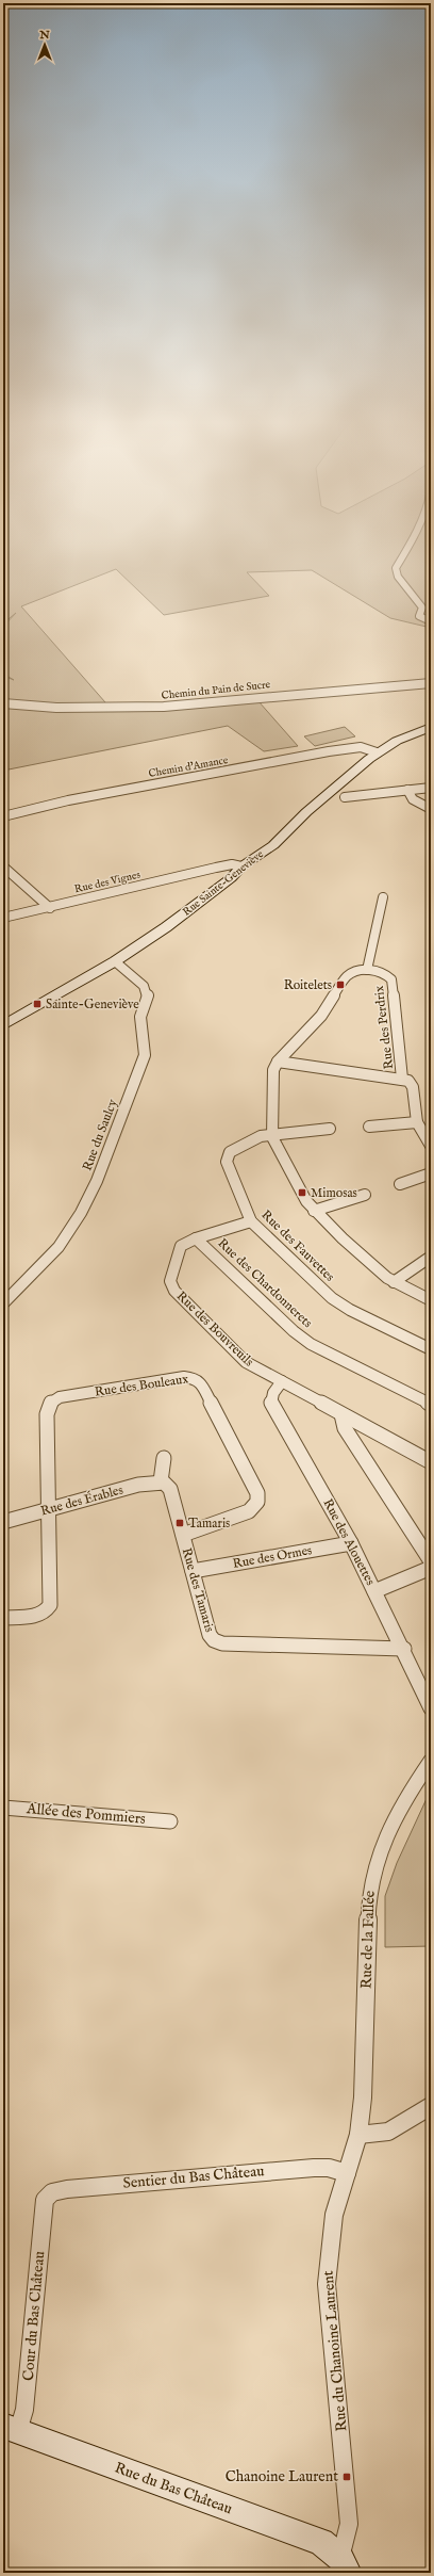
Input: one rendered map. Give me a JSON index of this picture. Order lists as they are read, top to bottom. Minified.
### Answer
{"streets":{"street":["Chemin du Pain de Sucre","Chemin d'Amance","Rue des Vignes","Rue Sainte-Geneviève","Rue des Perdrix","Rue du Saulcy","Rue des Fauvettes","Rue des Chardonnerets","Rue des Bouvreuils","Rue des Bouleaux","Rue des Érables","Rue des Alouettes","Rue des Ormes","Rue des Tamaris","Allée des Pommiers","Rue de la Fallée","Sentier du Bas Château","Cour du Bas Château","Rue du Chanoine Laurent","Rue du Bas Château"]},"crossings":[["Chemin d'Amance","Rue Sainte-Geneviève"],["Rue des Vignes","Rue Sainte-Geneviève"],["Rue Sainte-Geneviève","Rue du Saulcy"],["Rue des Fauvettes","Rue des Bouvreuils"],["Rue des Chardonnerets","Rue des Bouvreuils"],["Rue des Bouvreuils","Rue des Alouettes"],["Rue des Bouleaux","Rue des Érables"],["Rue des Bouleaux","Rue des Tamaris"],["Rue des Érables","Rue des Tamaris"],["Rue des Alouettes","Rue des Ormes"],["Rue des Alouettes","Rue des Tamaris"],["Rue des Ormes","Rue des Tamaris"],["Rue de la Fallée","Rue du Chanoine Laurent"],["Sentier du Bas Château","Cour du Bas Château"],["Sentier du Bas Château","Rue du Chanoine Laurent"],["Cour du Bas Château","Rue du Bas Château"],["Rue du Chanoine Laurent","Rue du Bas Château"]],"places":{"transit":["Roitelets","Sainte-Geneviève","Mimosas","Tamaris","Chanoine Laurent"]},"north":"top"}
